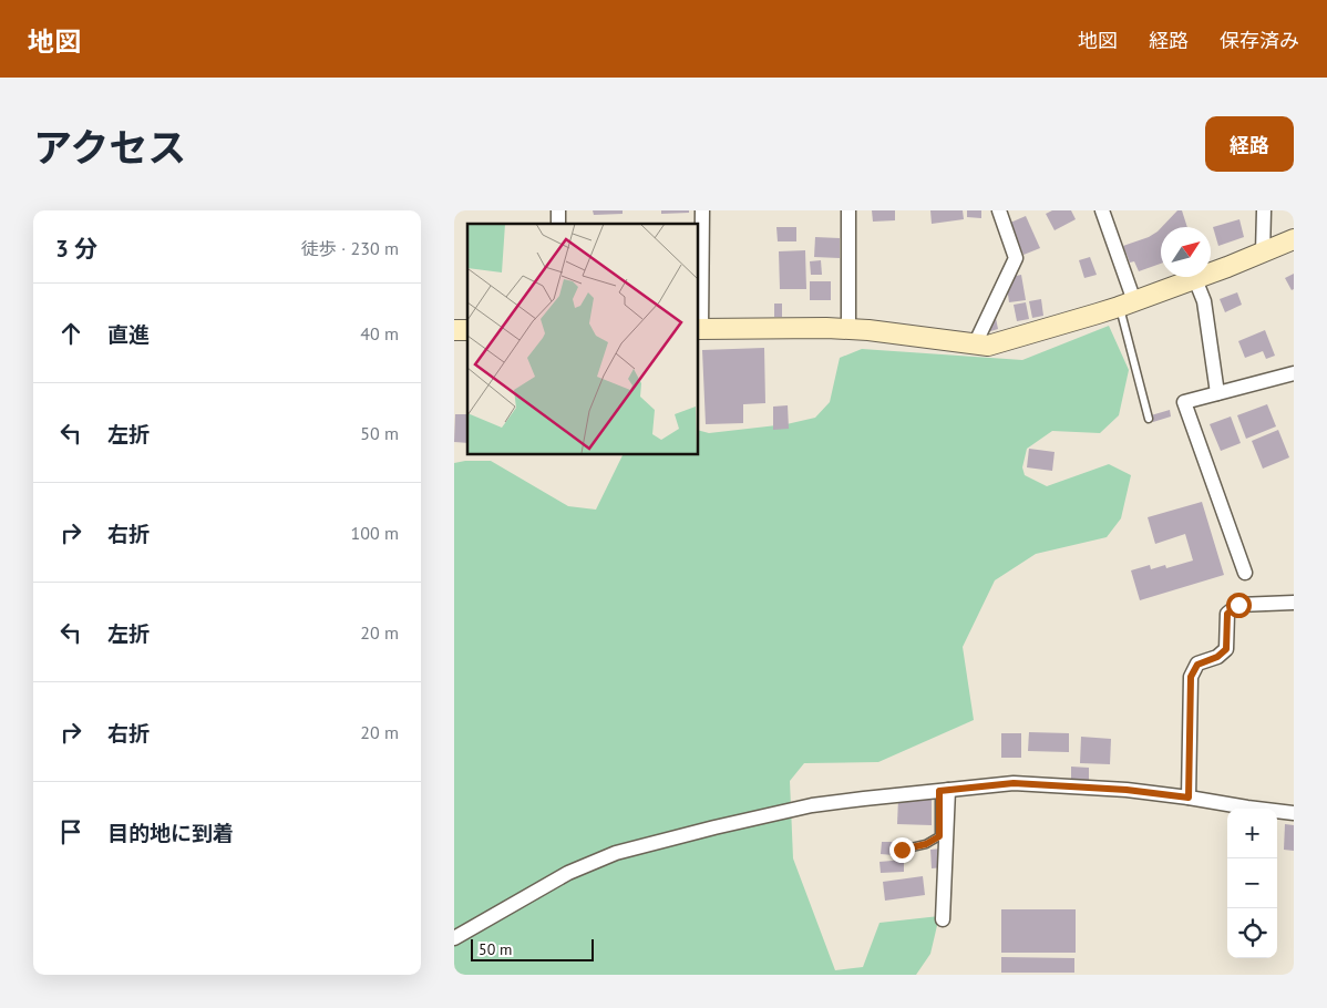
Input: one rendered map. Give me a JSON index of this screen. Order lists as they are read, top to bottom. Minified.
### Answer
{"scale_bar":"50 m","north":"top right","page":{"header":"地図","nav":["地図","経路","保存済み"],"title":"アクセス","buttons":"経路","heading":["3 分","徒歩 · 230 m"],"list":[["直進","40 m"],["左折","50 m"],["右折","100 m"],["左折","20 m"],["右折","20 m"],"目的地に到着"],"map_buttons":["+","−"],"scale":"50 m"}}
